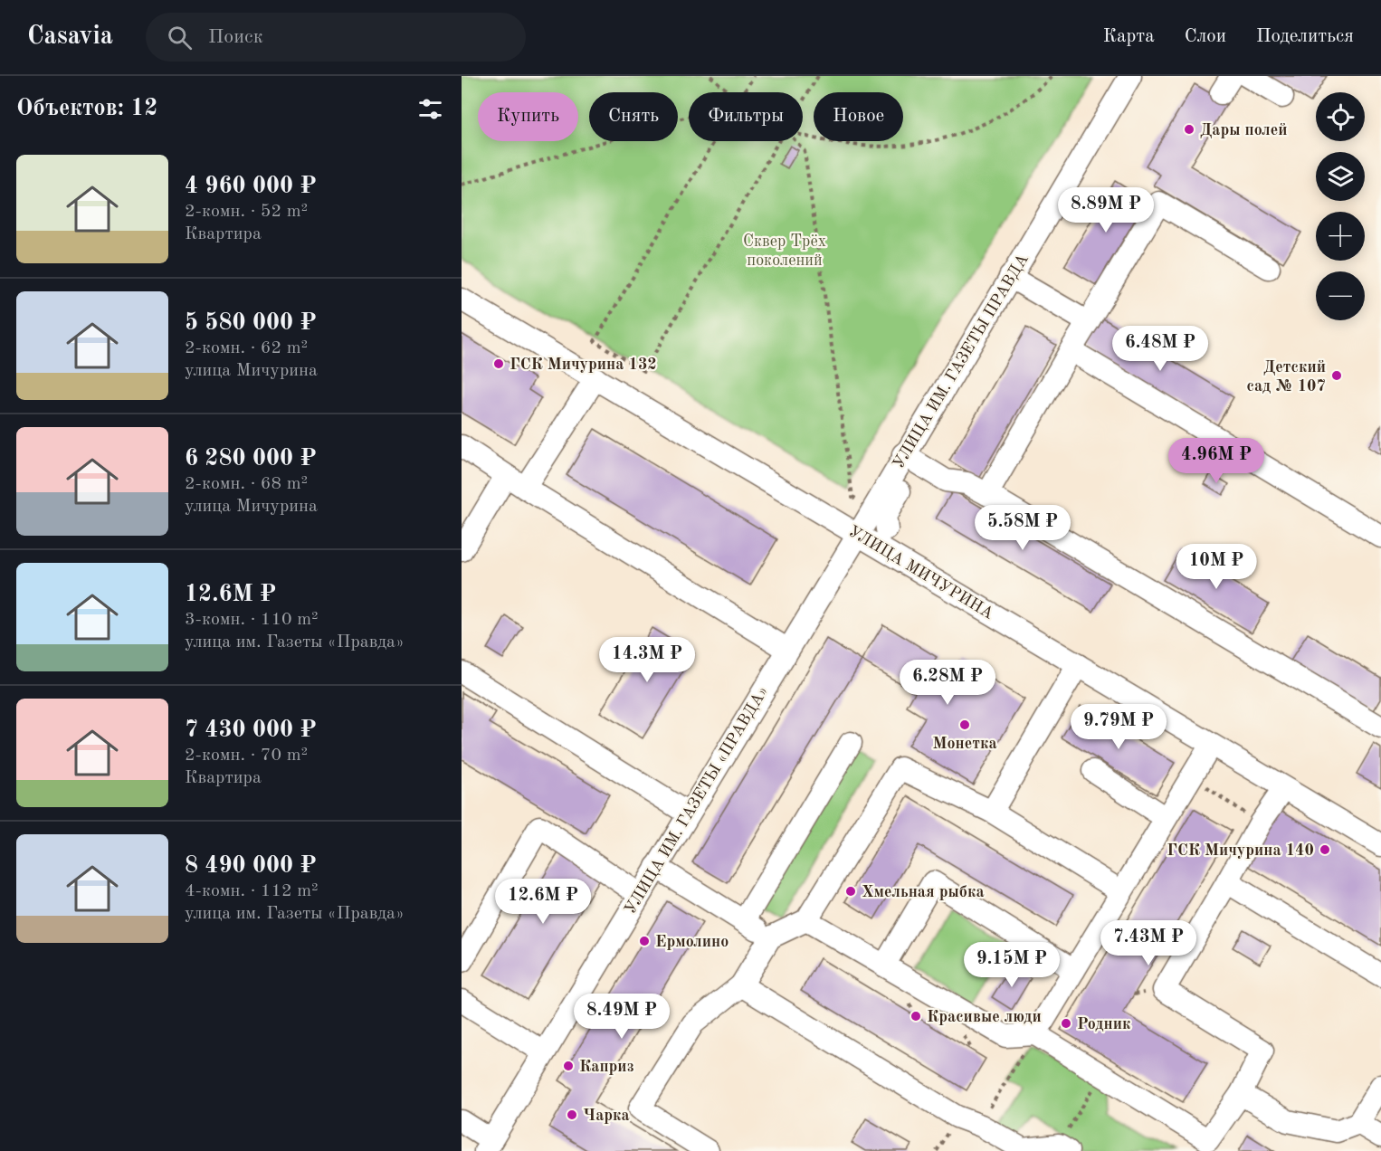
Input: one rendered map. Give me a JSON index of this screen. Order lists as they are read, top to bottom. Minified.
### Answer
{"streets":{"street":["УЛИЦА ИМ. ГАЗЕТЫ ПРАВДА","УЛИЦА МИЧУРИНА","УЛИЦА ИМ. ГАЗЕТЫ «ПРАВДА»"]},"crossings":[["УЛИЦА ИМ. ГАЗЕТЫ ПРАВДА","УЛИЦА МИЧУРИНА"],["УЛИЦА ИМ. ГАЗЕТЫ ПРАВДА","УЛИЦА ИМ. ГАЗЕТЫ «ПРАВДА»"],["УЛИЦА МИЧУРИНА","УЛИЦА ИМ. ГАЗЕТЫ «ПРАВДА»"]],"parks":["Сквер Трёх поколений"],"places":["Дары полей","ГСК Мичурина 132","Детский сад № 107","Монетка","ГСК Мичурина 140","Хмельная рыбка","Ермолино","Красивые люди","Родник","Каприз","Чарка"],"page":{"header":"Casavia","search":"Поиск","nav":["Карта","Слои","Поделиться"],"heading":"Объектов: 12","map_buttons":["+","−"],"chip":["Купить","Снять","Фильтры","Новое"],"list":[{"name":"4 960 000 ₽","note":"2-комн. · 52 m² · Квартира"},{"name":"5 580 000 ₽","note":"2-комн. · 62 m² · улица Мичурина"},{"name":"6 280 000 ₽","note":"2-комн. · 68 m² · улица Мичурина"},{"name":"12.6M ₽","note":"3-комн. · 110 m² · улица им. Газеты «Правда»"},{"name":"7 430 000 ₽","note":"2-комн. · 70 m² · Квартира"},{"name":"8 490 000 ₽","note":"4-комн. · 112 m² · улица им. Газеты «Правда»"}],"price":["8.89M ₽","6.48M ₽","4.96M ₽","5.58M ₽","10M ₽","14.3M ₽","6.28M ₽","9.79M ₽","12.6M ₽","7.43M ₽","9.15M ₽","8.49M ₽"]}}
